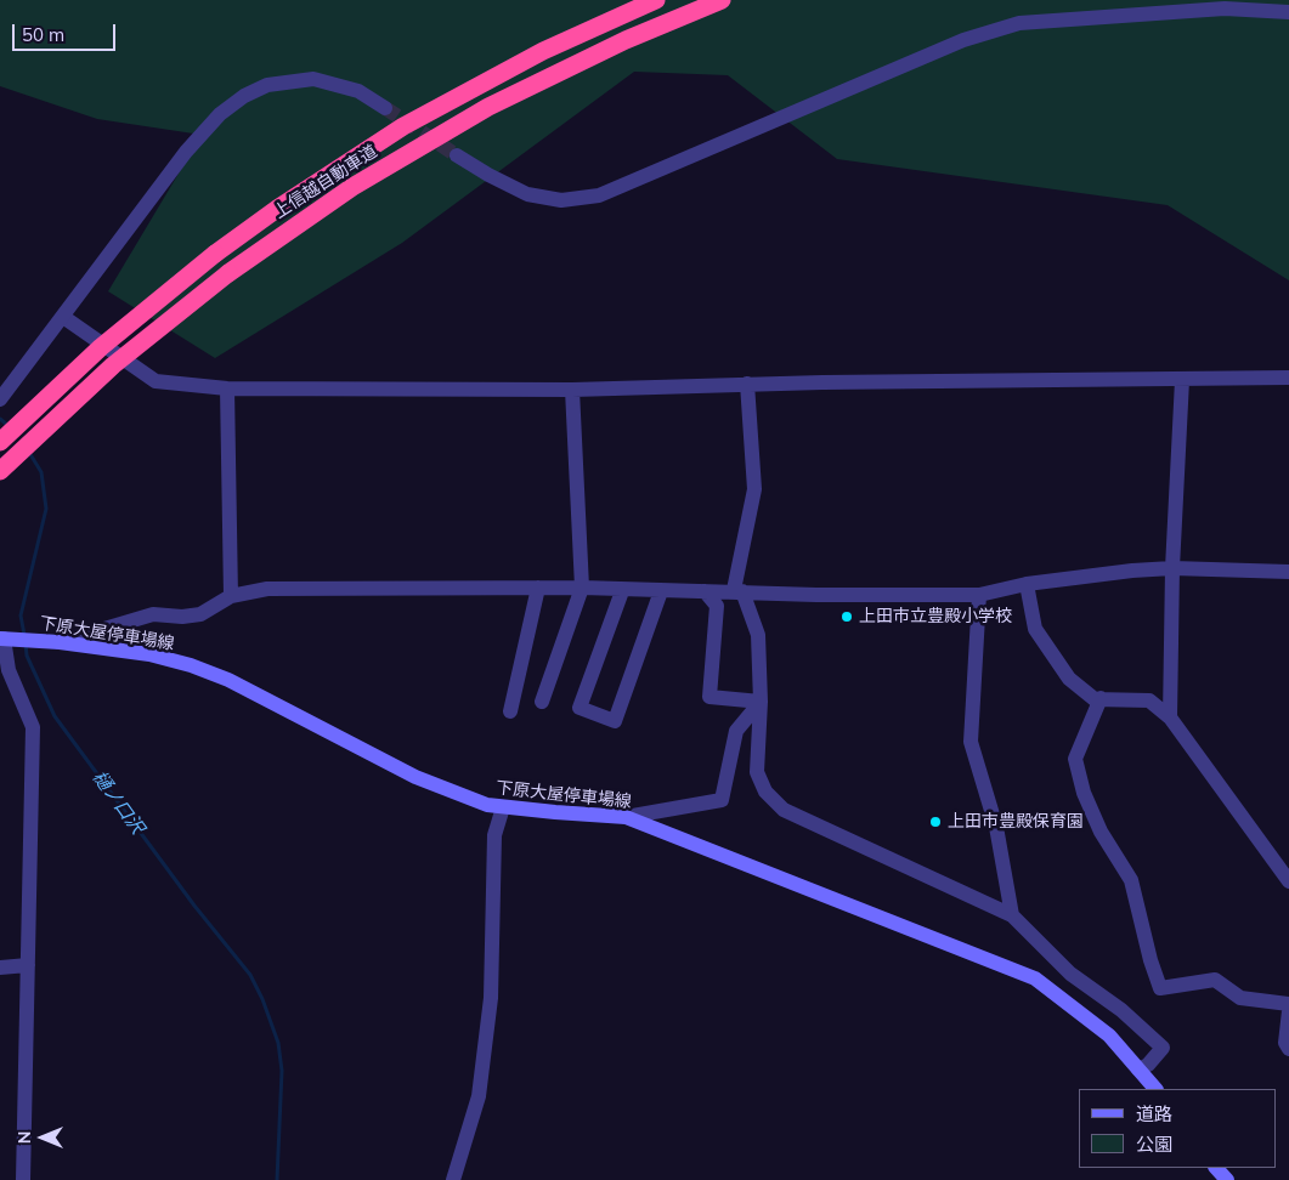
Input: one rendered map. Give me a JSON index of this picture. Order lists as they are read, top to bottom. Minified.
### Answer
{"streets":{"highway":["上信越自動車道"],"main road":["下原大屋停車場線"]},"water":["樋ノ口沢"],"places":["上田市立豊殿小学校","上田市豊殿保育園"],"legend":["道路","公園"],"scale_bar":"50 m","north":"left"}
